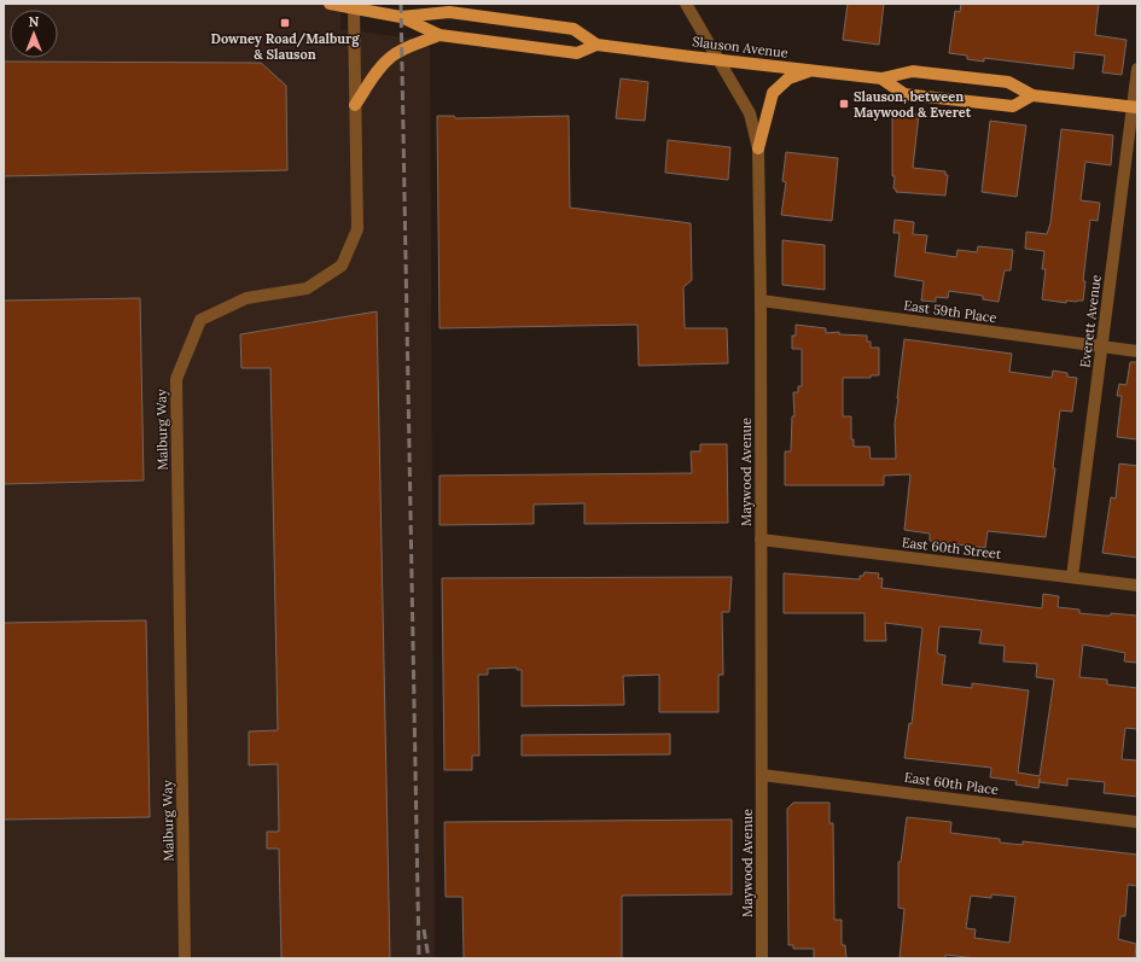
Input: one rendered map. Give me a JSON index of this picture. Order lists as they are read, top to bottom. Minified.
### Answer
{"streets":{"main road":["Slauson Avenue"],"street":["East 59th Place","Everett Avenue","Malburg Way","Maywood Avenue","East 60th Street","East 60th Place"]},"crossings":[["Slauson Avenue","Everett Avenue"],["Slauson Avenue","Malburg Way"],["Slauson Avenue","Maywood Avenue"],["East 59th Place","Everett Avenue"],["East 59th Place","Maywood Avenue"],["Everett Avenue","East 60th Street"],["Maywood Avenue","East 60th Street"],["Maywood Avenue","East 60th Place"]],"places":{"transit":["Downey Road/Malburg & Slauson","Slauson, between Maywood & Everet"]},"north":"top"}
